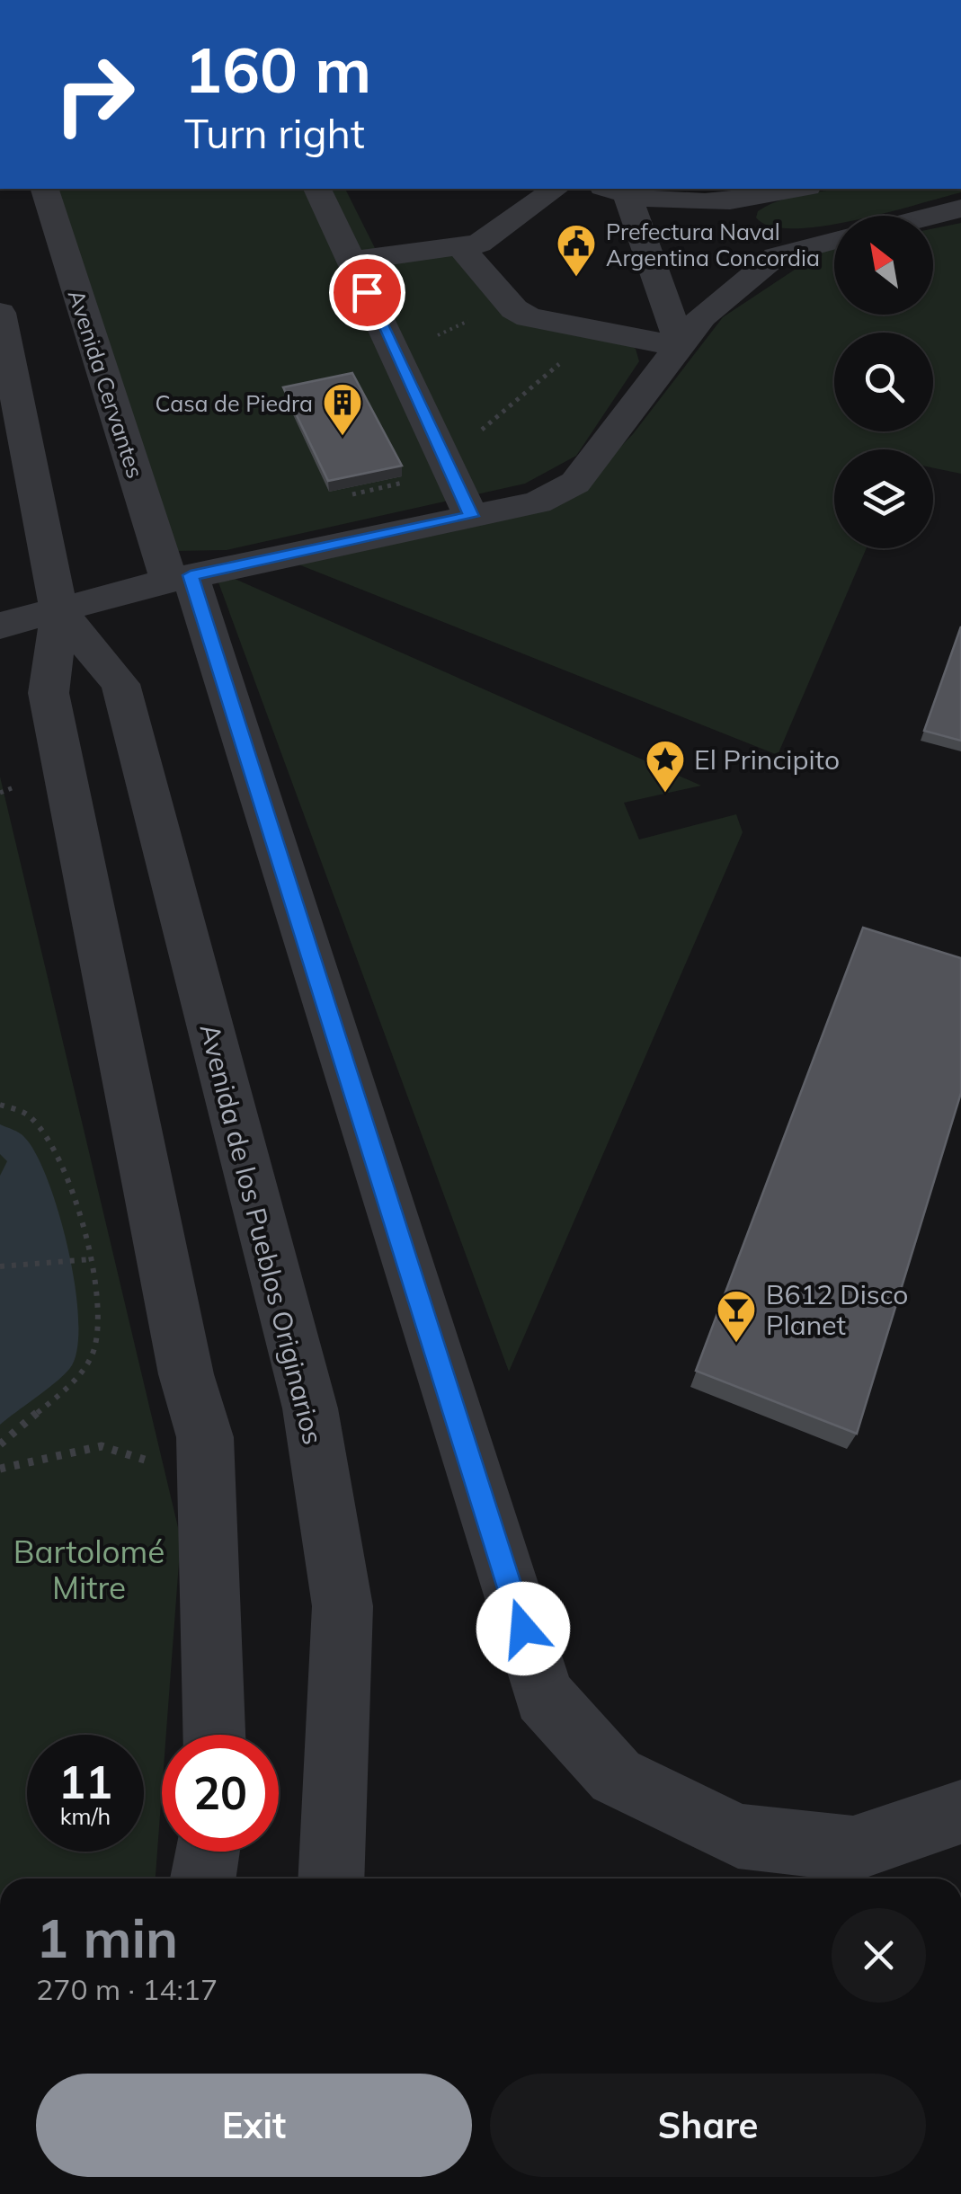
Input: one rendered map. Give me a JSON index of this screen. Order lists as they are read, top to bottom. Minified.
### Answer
{"streets":{"street":["Avenida Cervantes","Avenida de los Pueblos Originarios"]},"parks":["Bartolomé Mitre"],"places":{"public building":["Prefectura Naval Argentina Concordia"],"building":["Casa de Piedra"],"place":["El Principito"],"bar":["B612 Disco Planet"]},"north":"top left","page":{"turn":["160 m","Turn right"],"speed":"11 km/h","limit":"20","heading":["1 min","270 m · 14:17"],"buttons":["Exit","Share"]}}
